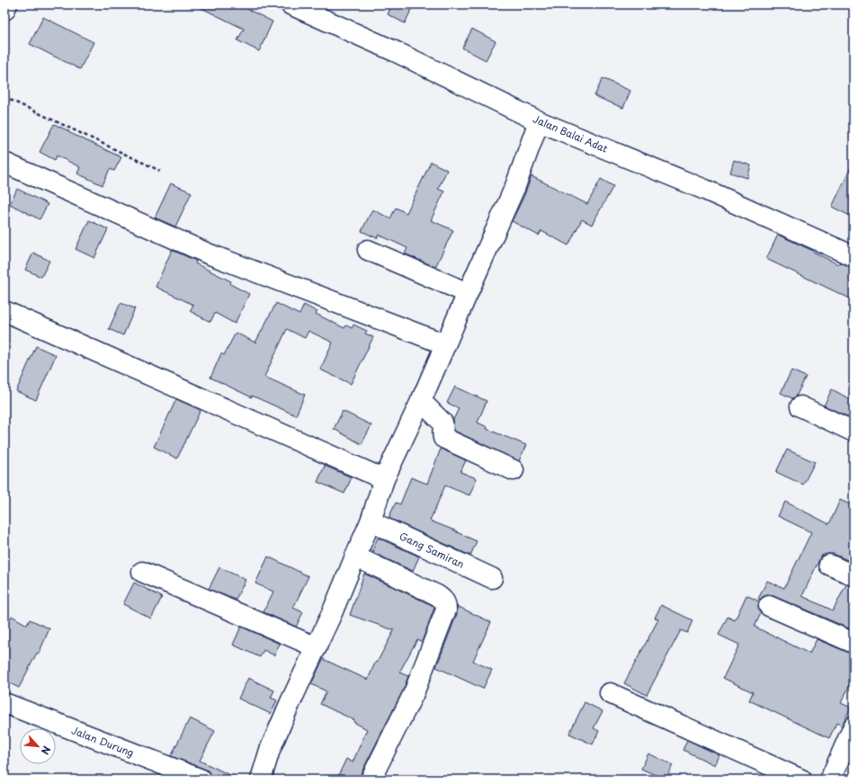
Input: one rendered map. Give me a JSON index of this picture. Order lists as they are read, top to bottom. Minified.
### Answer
{"streets":{"street":["Jalan Balai Adat","Gang Samiran","Jalan Durung"]},"north":"bottom right"}
